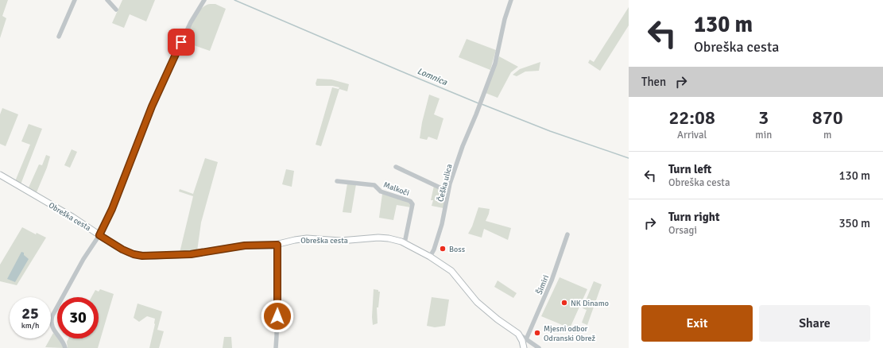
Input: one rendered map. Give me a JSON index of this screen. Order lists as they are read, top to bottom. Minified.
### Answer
{"streets":{"main road":["Obreška cesta"],"street":["Češka ulica","Malkoči","Šimiri"]},"crossings":[["Češka ulica","Obreška cesta"],["Malkoči","Obreška cesta"],["Obreška cesta","Šimiri"]],"water":["Lomnica"],"places":["Boss","NK Dinamo","Mjesni odbor Odranski Obrež"],"page":{"turn":["130 m","Obreška cesta"],"then":"Then","eta":["22:08","Arrival","3","min","870","m"],"list":[{"name":"Turn left","note":"Obreška cesta","value":"130 m"},{"name":"Turn right","note":"Orsagi","value":"350 m"}],"speed":"25 km/h","limit":"30","buttons":["Exit","Share"]}}
